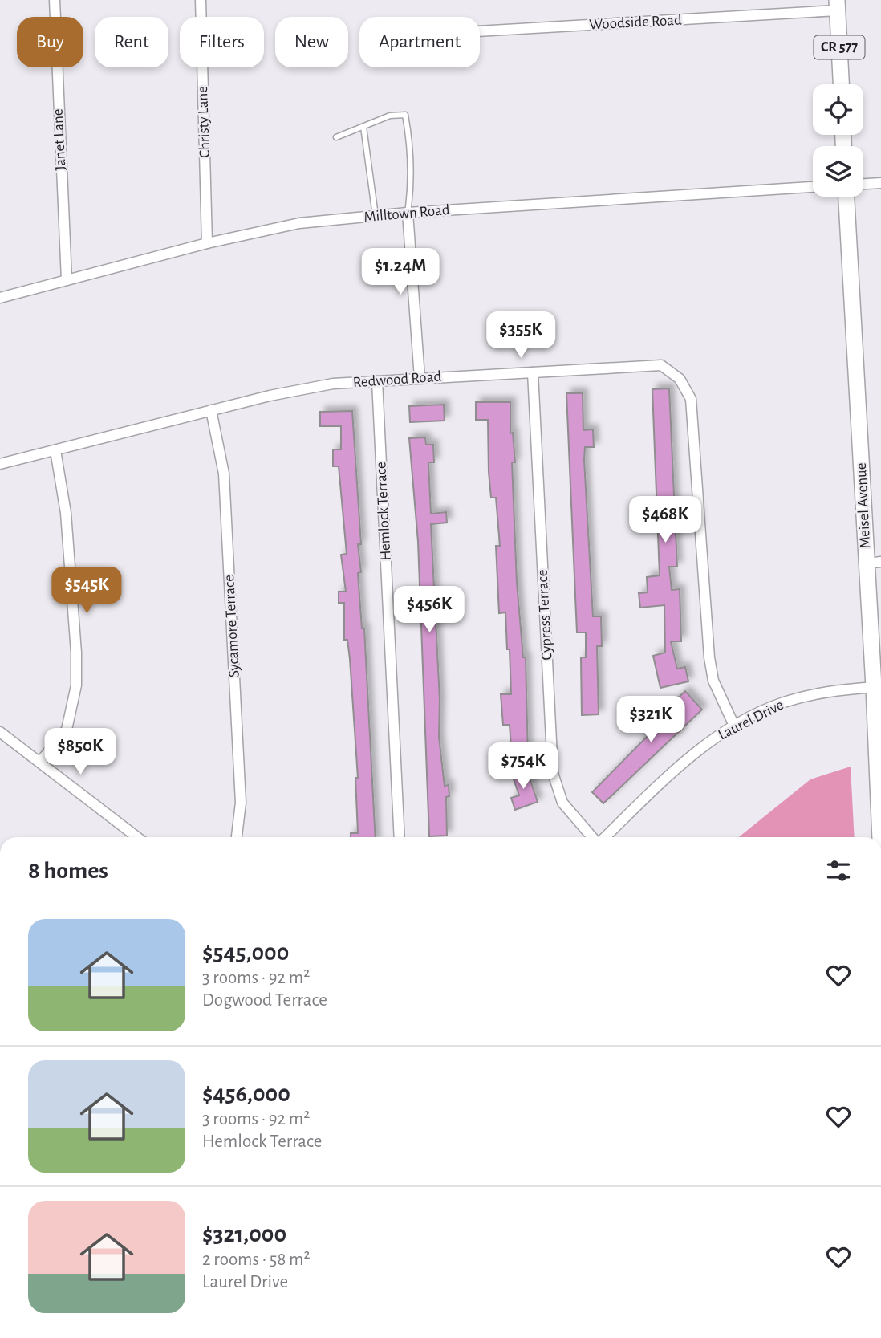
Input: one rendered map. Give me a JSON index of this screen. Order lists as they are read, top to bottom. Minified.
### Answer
{"streets":{"main road":["CR 577","Meisel Avenue"],"street":["Woodside Road","Christy Lane","Janet Lane","Milltown Road","Redwood Road","Hemlock Terrace","Cypress Terrace","Sycamore Terrace","Laurel Drive"]},"crossings":[["Woodside Road","CR 577"],["Christy Lane","Milltown Road"],["Janet Lane","Milltown Road"],["Redwood Road","Hemlock Terrace"],["Redwood Road","Cypress Terrace"],["Redwood Road","Sycamore Terrace"],["Redwood Road","Laurel Drive"],["Meisel Avenue","Laurel Drive"]],"page":{"chip":["Buy","Rent","Filters","New","Apartment"],"price":["$1.24M","$355K","$468K","$545K","$456K","$321K","$850K","$754K"],"heading":"8 homes","list":[{"name":"$545,000","note":"3 rooms · 92 m² · Dogwood Terrace"},{"name":"$456,000","note":"3 rooms · 92 m² · Hemlock Terrace"},{"name":"$321,000","note":"2 rooms · 58 m² · Laurel Drive"}]}}
